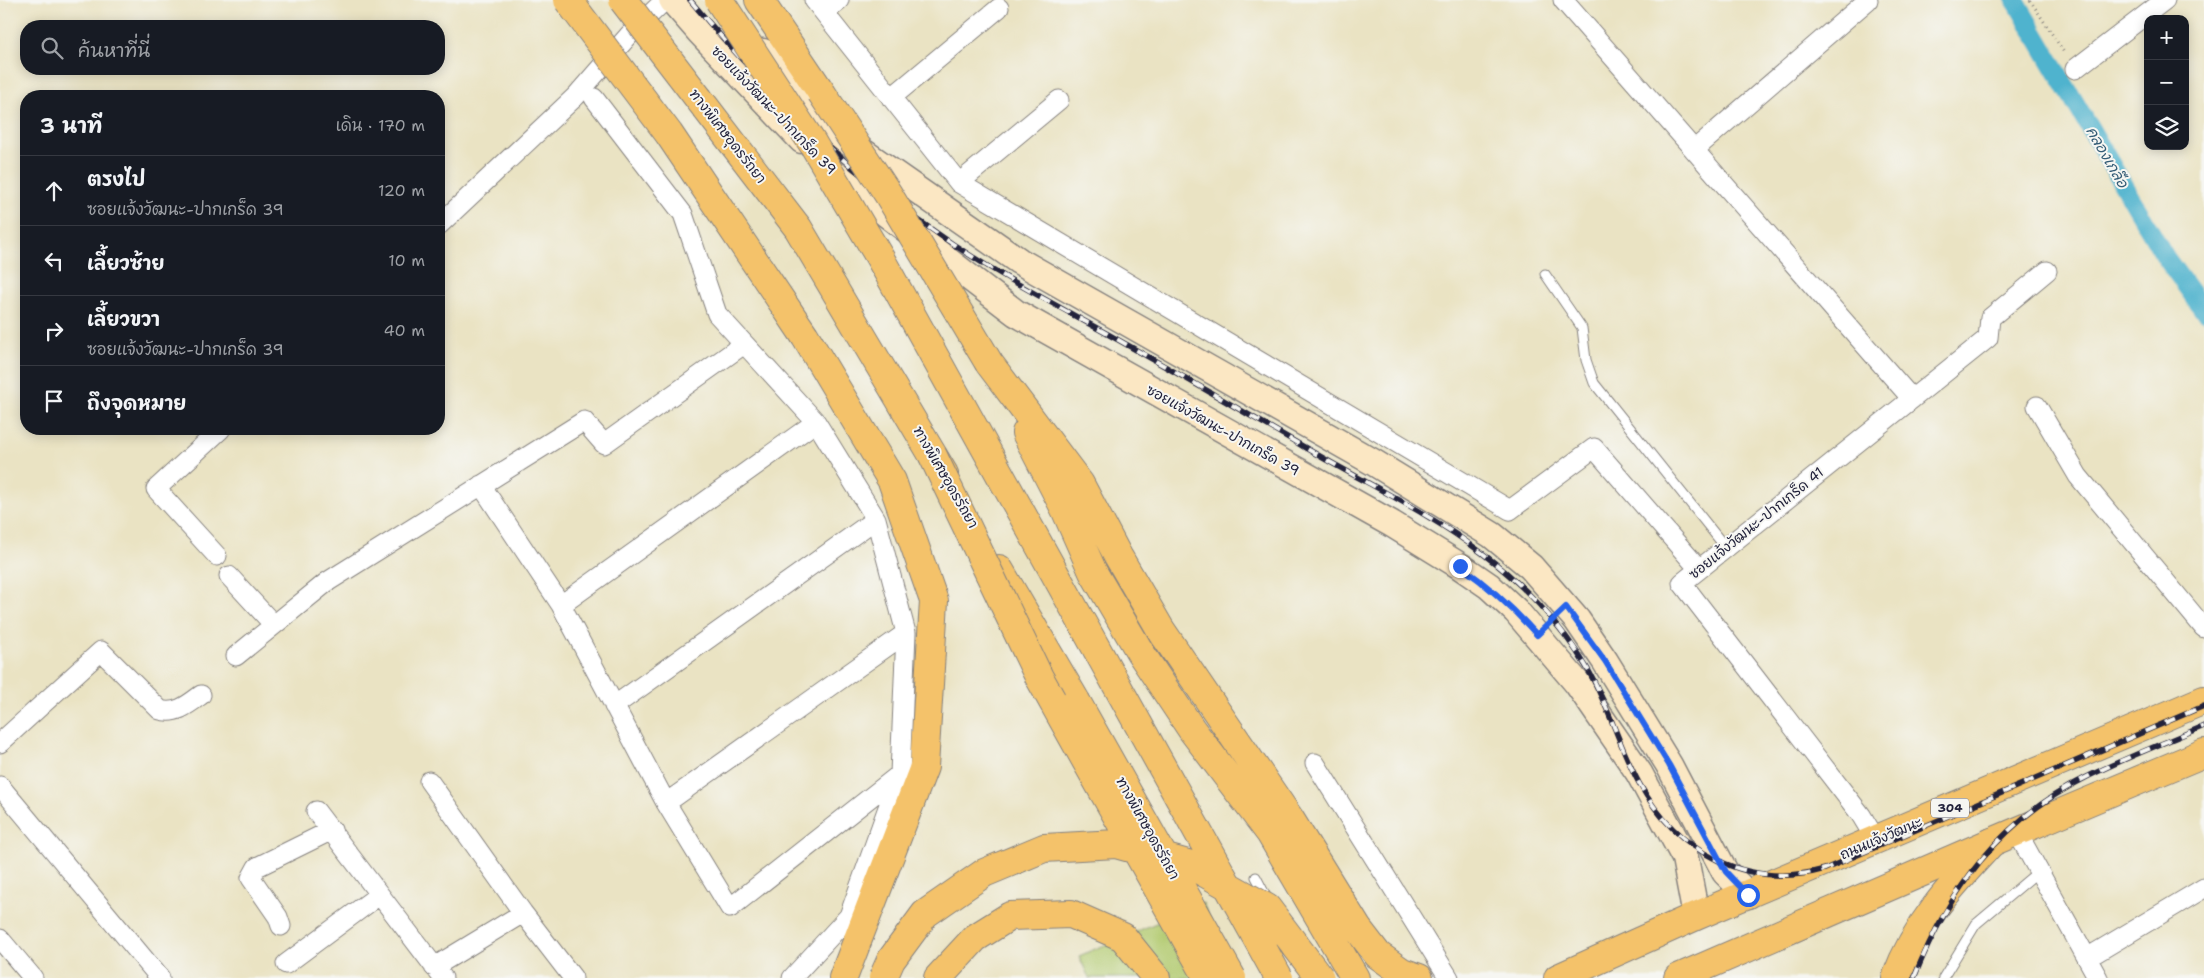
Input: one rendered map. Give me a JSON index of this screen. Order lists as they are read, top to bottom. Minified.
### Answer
{"streets":{"main road":["ซอยแจ้งวัฒนะ-ปากเกร็ด 39","ทางพิเศษอุดรรัถยา","304","ถนนแจ้งวัฒนะ"],"street":["ซอยแจ้งวัฒนะ-ปากเกร็ด 41"]},"crossings":[["ซอยแจ้งวัฒนะ-ปากเกร็ด 39","ถนนแจ้งวัฒนะ"],["ซอยแจ้งวัฒนะ-ปากเกร็ด 41","ถนนแจ้งวัฒนะ"]],"water":["คลองเกลือ"],"page":{"map_buttons":["+","−"],"search":"ค้นหาที่นี่","heading":["3 นาที","เดิน · 170 m"],"list":[["ตรงไป","ซอยแจ้งวัฒนะ-ปากเกร็ด 39","120 m"],["เลี้ยวซ้าย","10 m"],["เลี้ยวขวา","ซอยแจ้งวัฒนะ-ปากเกร็ด 39","40 m"],"ถึงจุดหมาย"]}}
